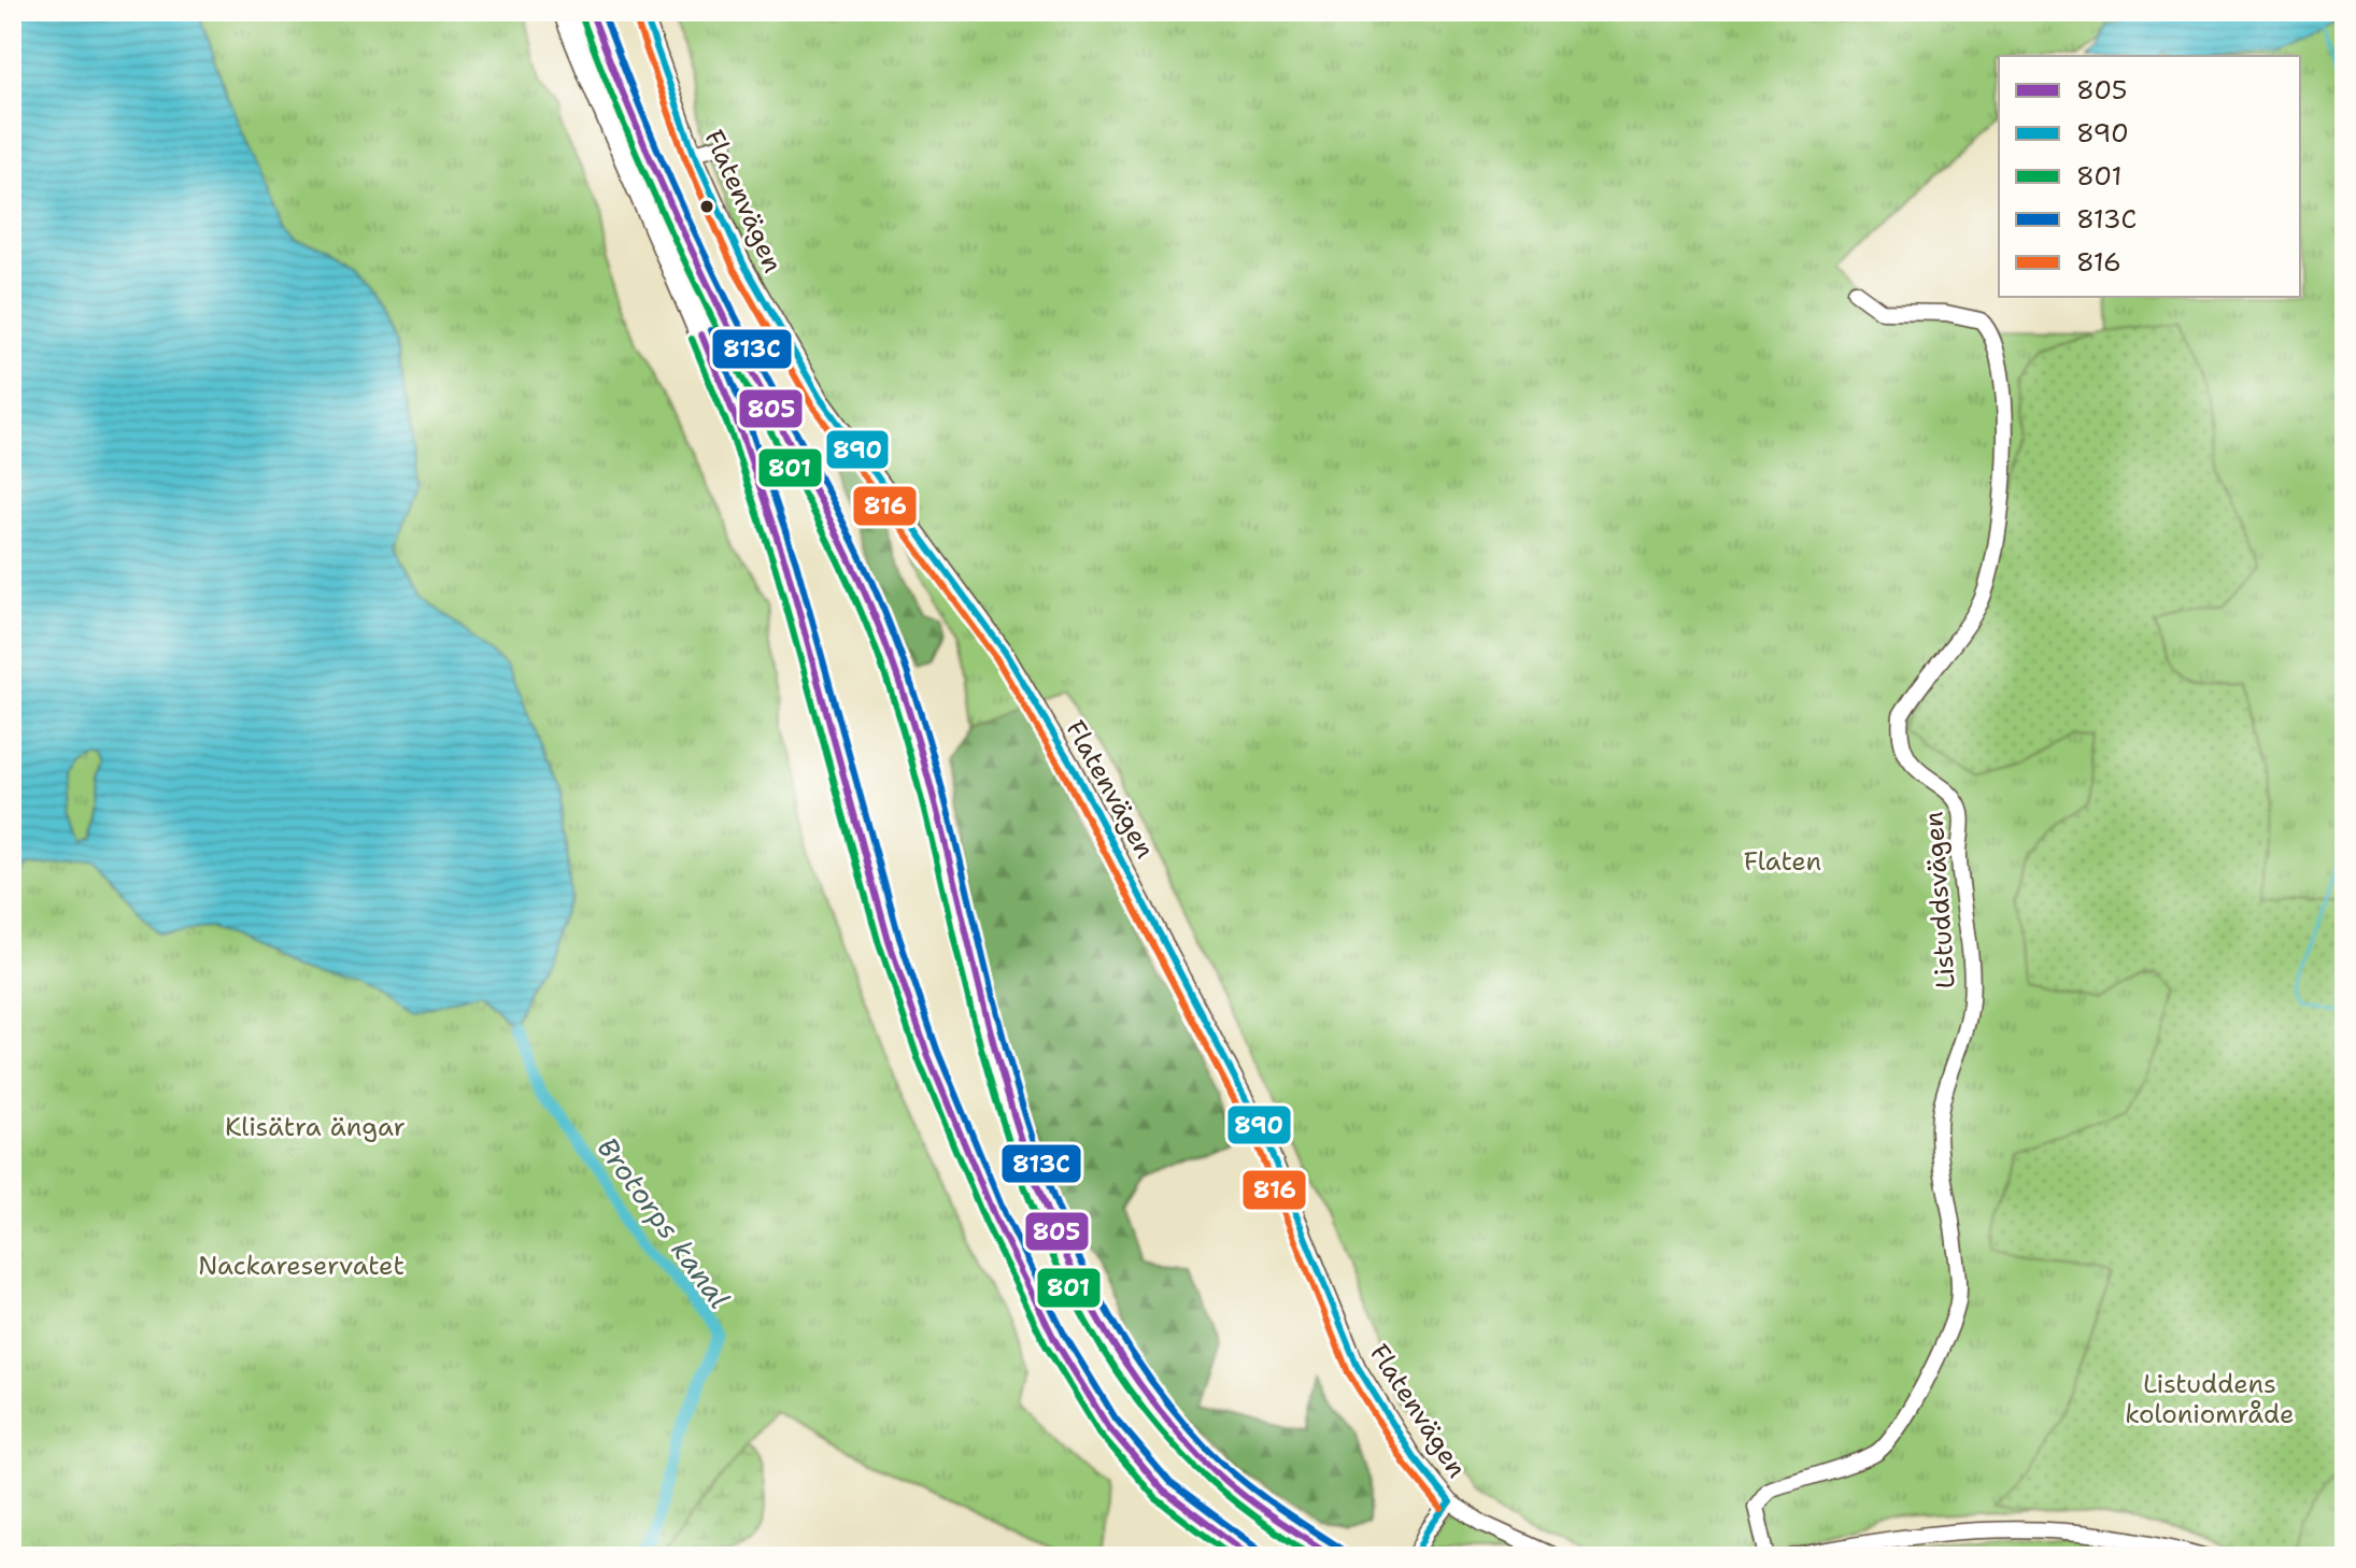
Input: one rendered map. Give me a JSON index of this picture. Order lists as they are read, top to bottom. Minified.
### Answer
{"streets":{"street":["Flatenvägen","Listuddsvägen"]},"water":["Brotorps kanal"],"parks":["Flaten","Klisätra ängar","Nackareservatet","Listuddens koloniområde"],"lines":["transit line 805","transit line 890","transit line 813C","transit line 816","transit line 801"],"legend":["805","890","801","813C","816"]}
